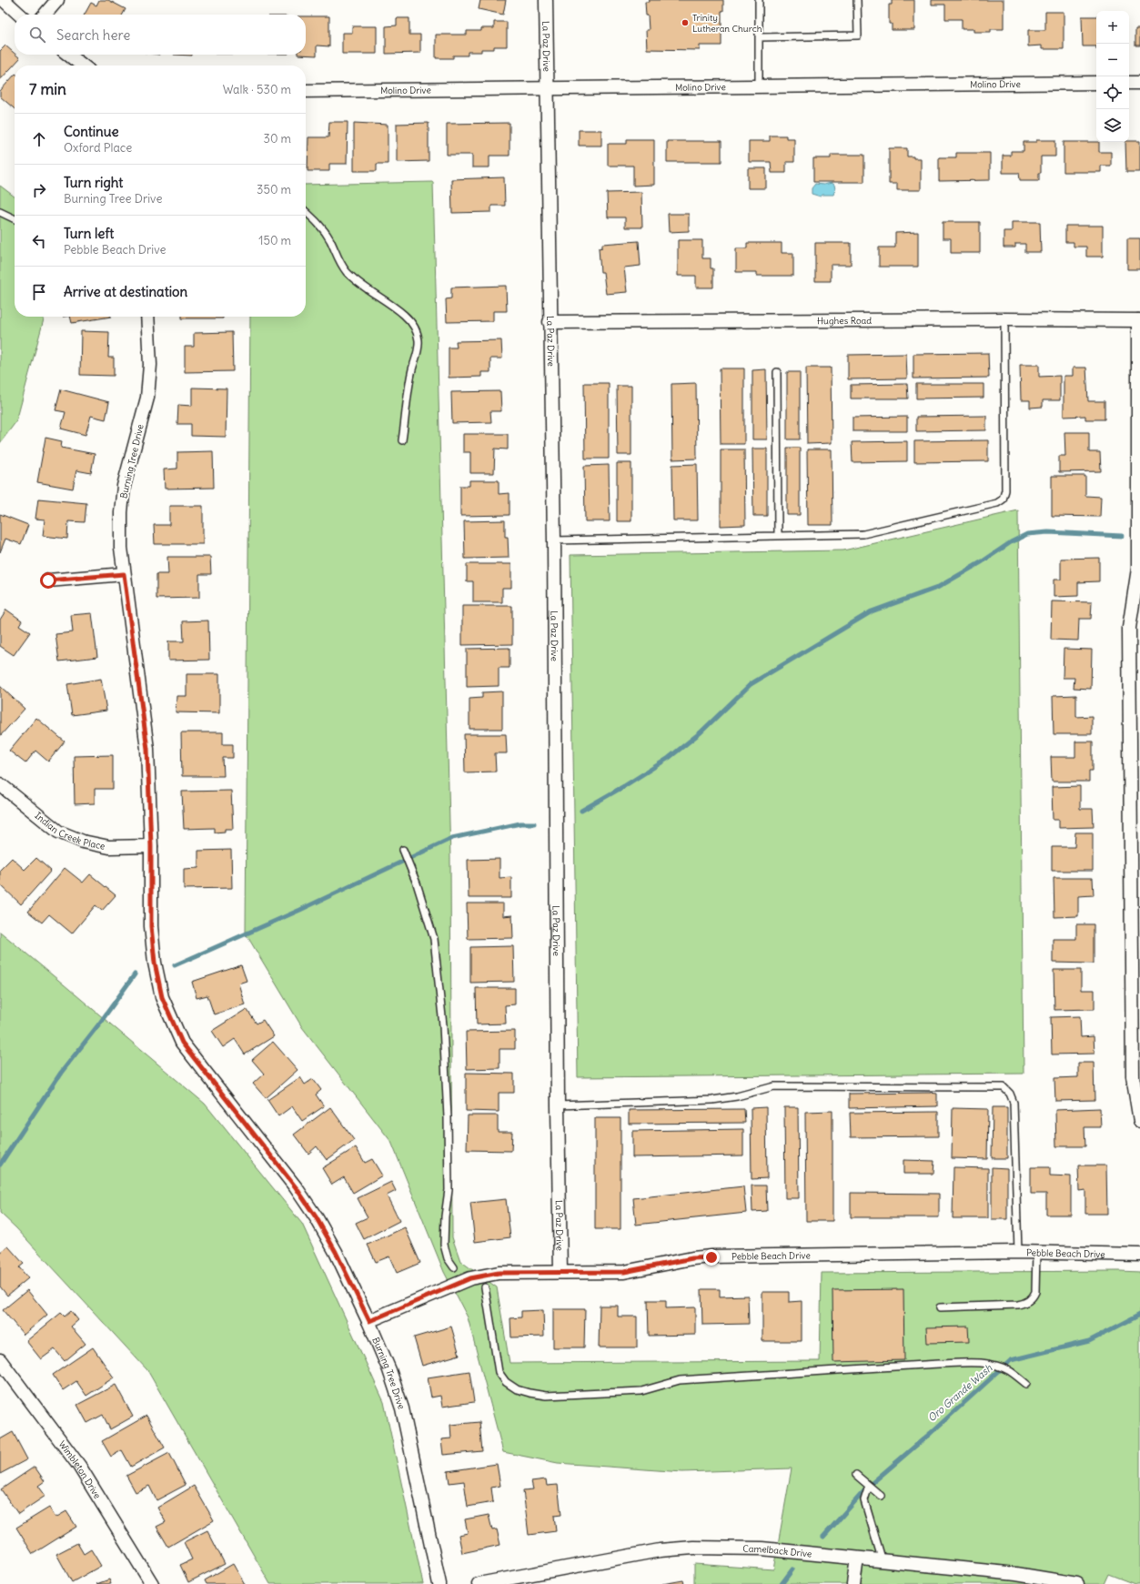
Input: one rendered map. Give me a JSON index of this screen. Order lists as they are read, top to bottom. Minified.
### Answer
{"streets":{"street":["La Paz Drive","Molino Drive","Hughes Road","Burning Tree Drive","Indian Creek Place","Pebble Beach Drive","Wimbleton Drive","Camelback Drive"]},"crossings":[["La Paz Drive","Molino Drive"],["La Paz Drive","Hughes Road"],["La Paz Drive","Pebble Beach Drive"],["Burning Tree Drive","Indian Creek Place"],["Burning Tree Drive","Pebble Beach Drive"]],"water":["Oro Grande Wash"],"places":["Trinity Lutheran Church"],"page":{"map_buttons":["+","−"],"search":"Search here","heading":["7 min","Walk · 530 m"],"list":[["Continue","Oxford Place","30 m"],["Turn right","Burning Tree Drive","350 m"],["Turn left","Pebble Beach Drive","150 m"],"Arrive at destination"]}}
